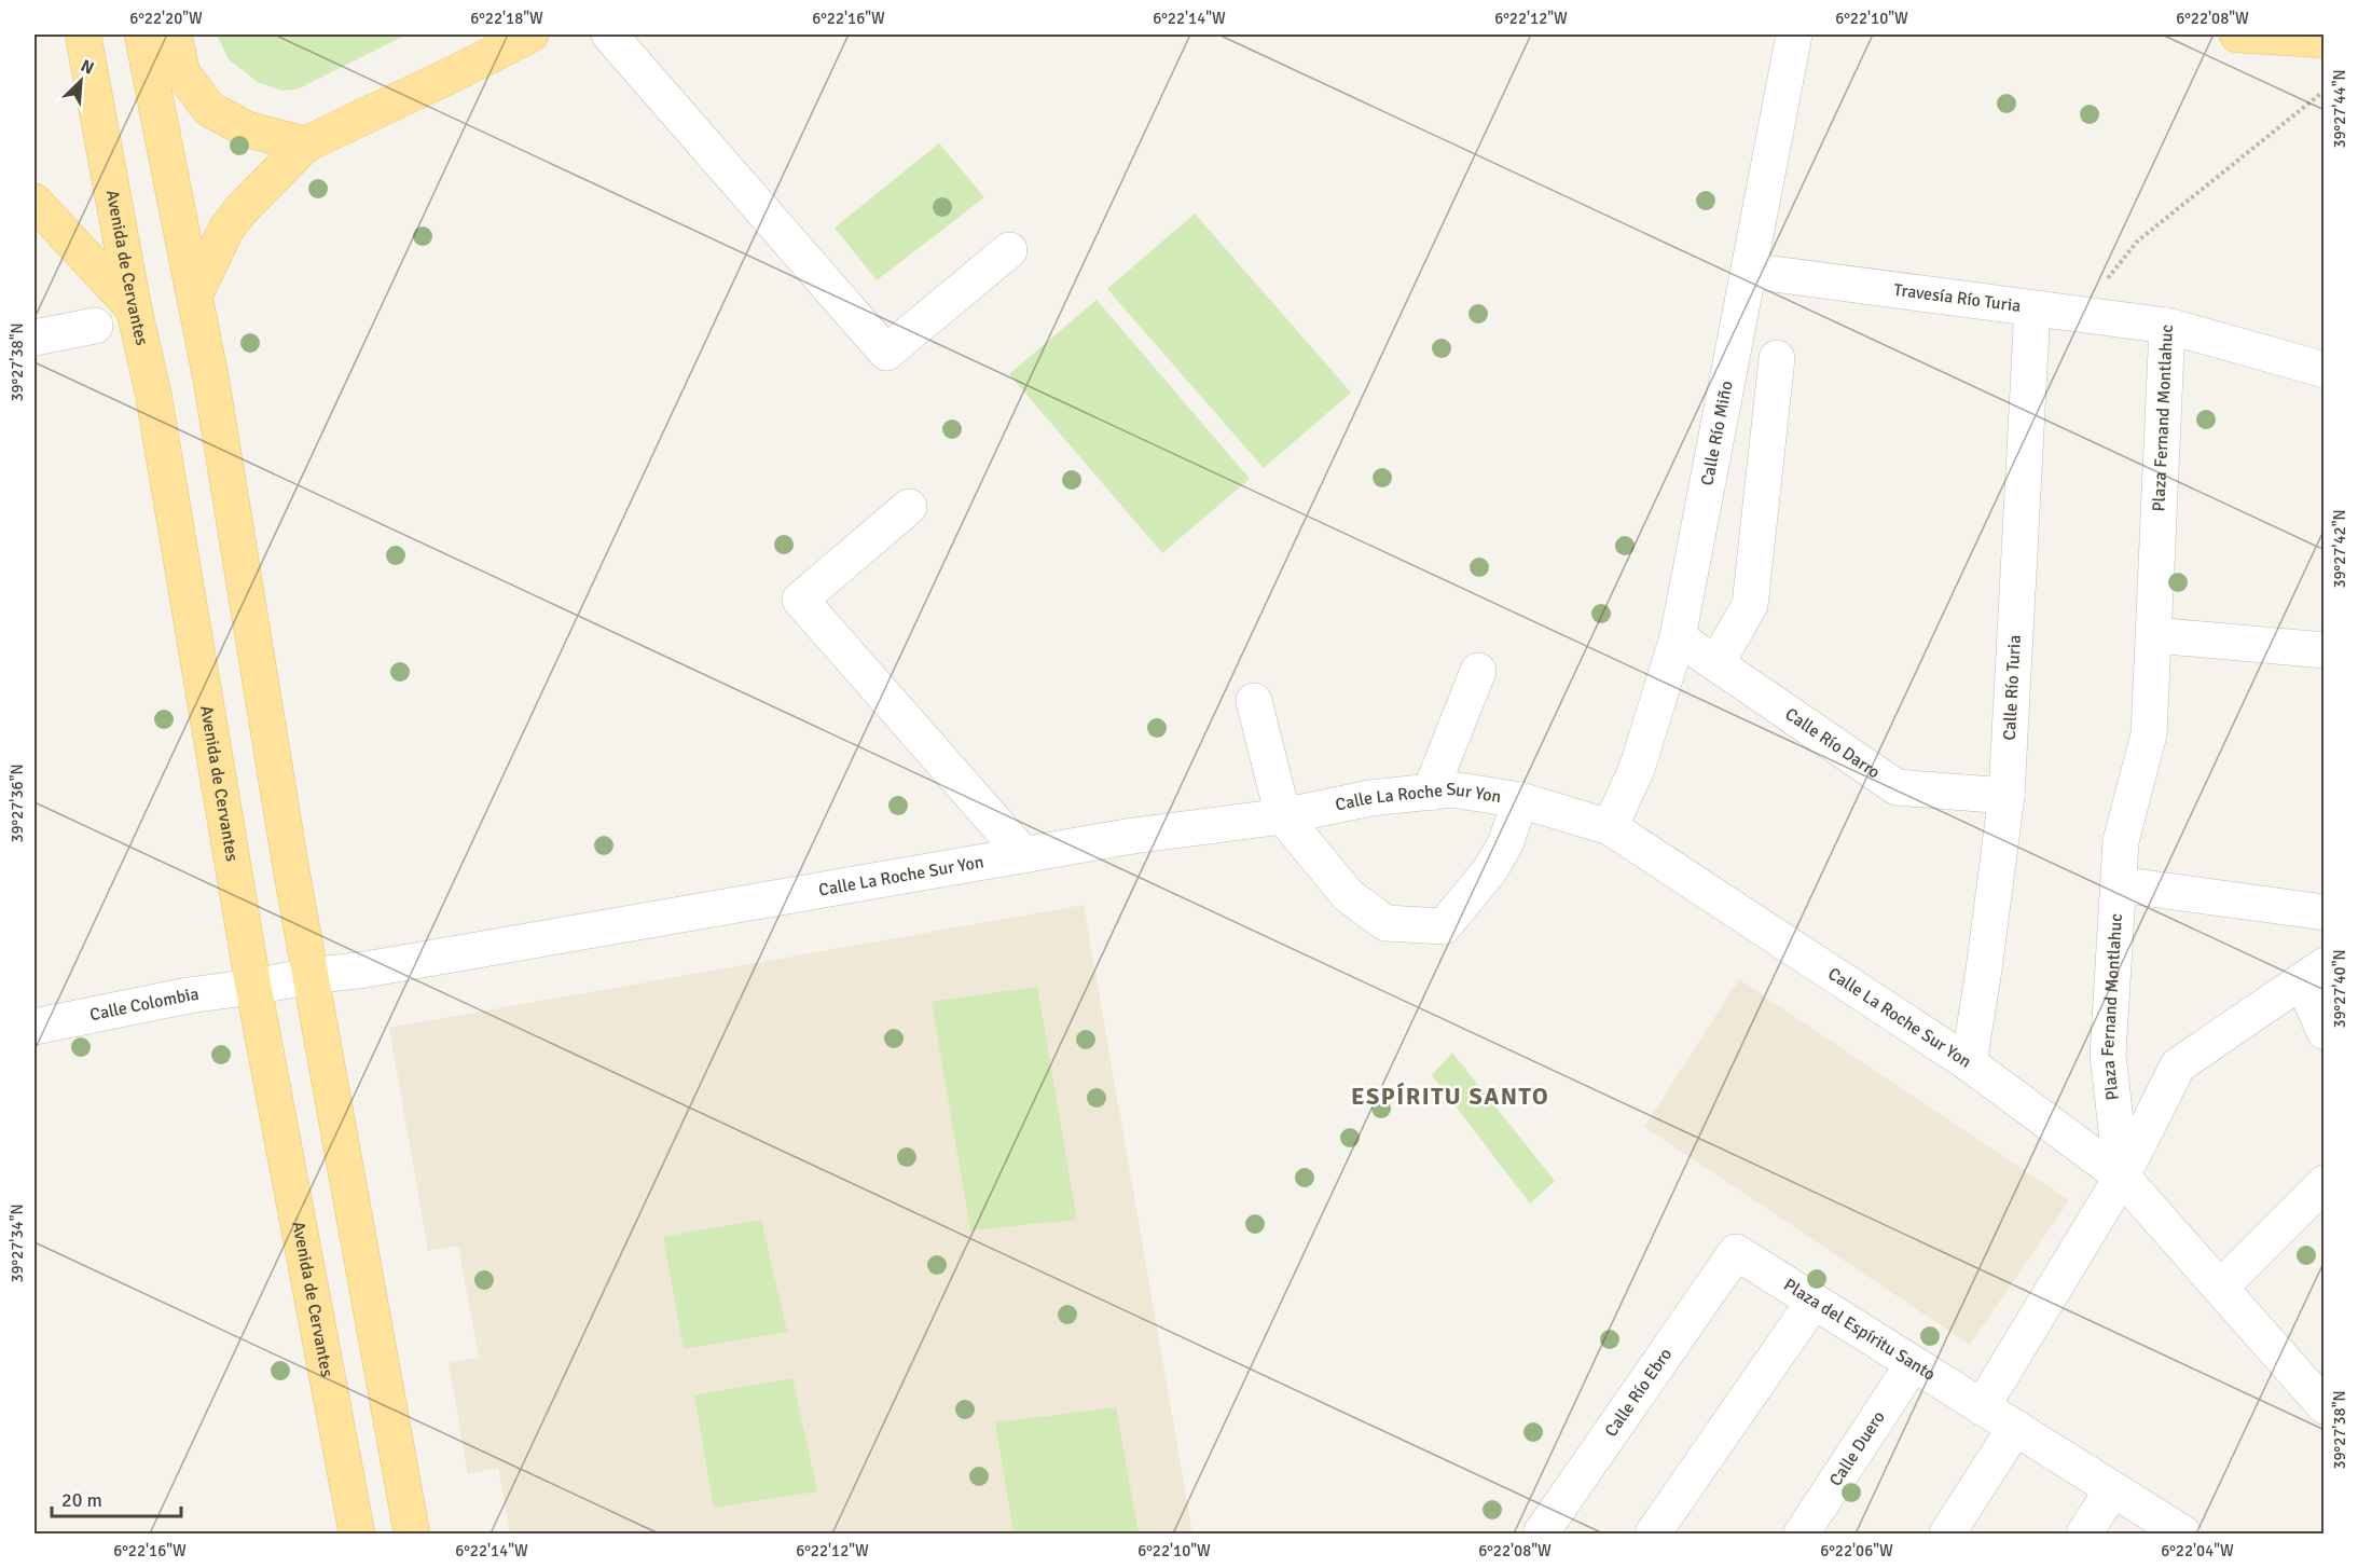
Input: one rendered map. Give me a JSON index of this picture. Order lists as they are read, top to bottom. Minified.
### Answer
{"streets":{"main road":["Avenida de Cervantes"],"street":["Travesía Río Turia","Plaza Fernand Montlahuc","Calle Río Miño","Calle Río Turia","Calle Río Darro","Calle La Roche Sur Yon","Calle Colombia","Plaza del Espíritu Santo","Calle Río Ebro","Calle Duero"]},"crossings":[["Avenida de Cervantes","Calle La Roche Sur Yon"],["Avenida de Cervantes","Calle Colombia"],["Travesía Río Turia","Plaza Fernand Montlahuc"],["Travesía Río Turia","Calle Río Miño"],["Travesía Río Turia","Calle Río Turia"],["Plaza Fernand Montlahuc","Calle La Roche Sur Yon"],["Calle Río Miño","Calle Río Darro"],["Calle Río Miño","Calle La Roche Sur Yon"],["Calle Río Turia","Calle Río Darro"],["Calle Río Turia","Calle La Roche Sur Yon"],["Calle La Roche Sur Yon","Calle Colombia"],["Plaza del Espíritu Santo","Calle Río Ebro"],["Plaza del Espíritu Santo","Calle Duero"]],"districts":["ESPÍRITU SANTO"],"scale_bar":"20 m","north":"top right","coordinates":["6°22'20\"W","6°22'18\"W","6°22'16\"W","6°22'14\"W","6°22'12\"W","6°22'10\"W","6°22'08\"W","39°27'44\"N","39°27'38\"N","39°27'42\"N","39°27'36\"N","39°27'40\"N","39°27'34\"N","6°22'06\"W","6°22'04\"W"]}
